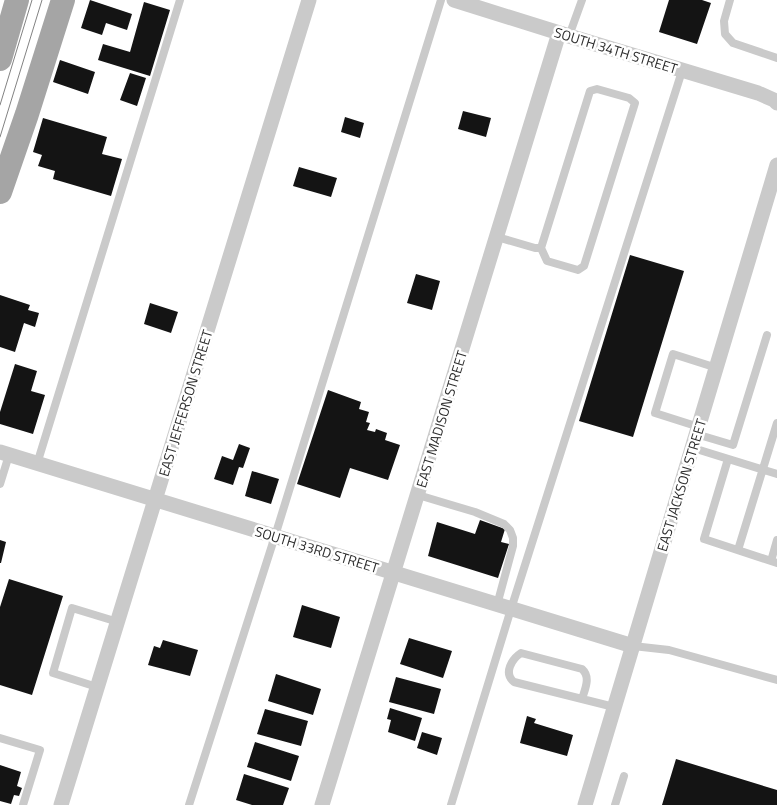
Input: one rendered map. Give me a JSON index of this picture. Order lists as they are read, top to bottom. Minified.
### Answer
{"streets":{"street":["SOUTH 34TH STREET","EAST JEFFERSON STREET","EAST MADISON STREET","EAST JACKSON STREET","SOUTH 33RD STREET"]},"crossings":[["SOUTH 34TH STREET","EAST MADISON STREET"],["EAST JEFFERSON STREET","SOUTH 33RD STREET"],["EAST MADISON STREET","SOUTH 33RD STREET"],["EAST JACKSON STREET","SOUTH 33RD STREET"]]}
